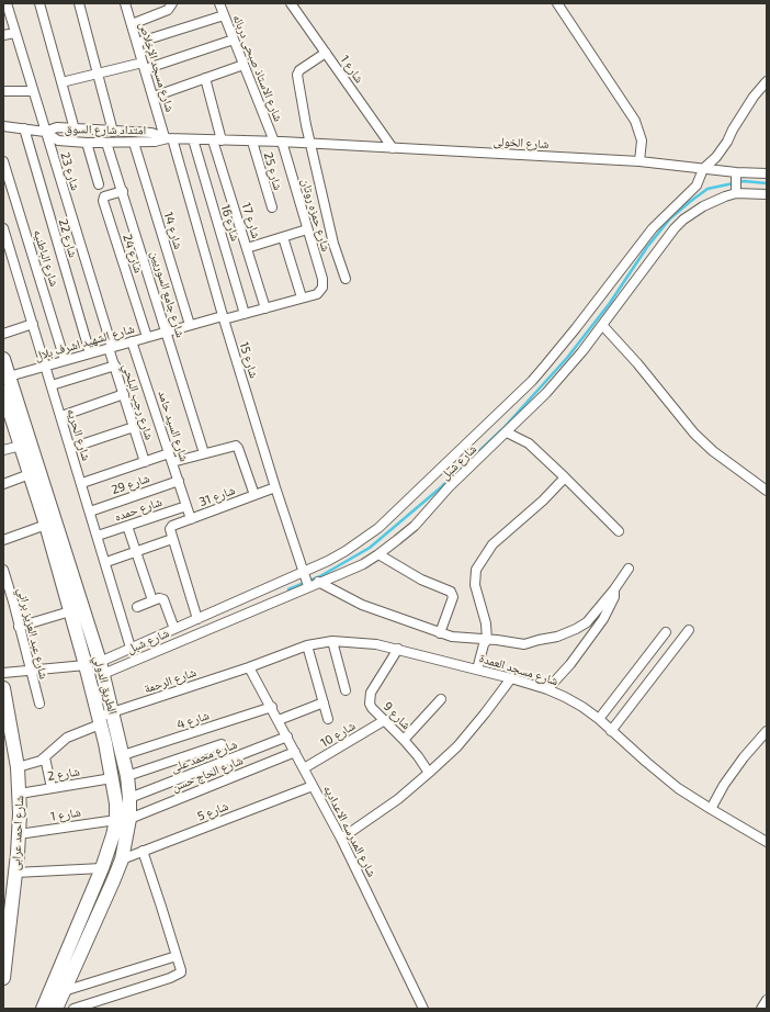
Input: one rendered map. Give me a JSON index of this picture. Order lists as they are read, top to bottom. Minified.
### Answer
{"streets":{"street":["شارع مسجد الإخلاص","شارع الاستاذ صبحى درباله","شارع 1","امتداد شارع السوق","شارع الخولى","شارع 23","شارع 25","شارع حمزه روتان","شارع 17","شارع 16","شارع 14","شارع 22","شارع 24","شارع الباطنيه","شارع جامع السوريين","شارع الشهيد اشرف بلال","شارع 15","شارع رجب البلحي","شارع السيد حامد","شارع الحريه","شارع شبل","شارع 29","شارع 31","شارع حمده","شارع عبد العزيز براني","شارع مسجد العمدة","شارع الرحمة","الطريق الدولي","شارع 9","شارع 4","شارع 10","شارع محمد على","شارع 2","شارع الحاج حسن","شارع 5","شارع المدرسه الاعداديه","شارع احمد عرابى"]},"crossings":[["شارع مسجد الإخلاص","امتداد شارع السوق"],["شارع مسجد الإخلاص","شارع 15"],["شارع الاستاذ صبحى درباله","امتداد شارع السوق"],["شارع الاستاذ صبحى درباله","شارع الخولى"],["شارع الاستاذ صبحى درباله","شارع حمزه روتان"],["شارع 1","شارع الخولى"],["شارع 1","الطريق الدولي"],["شارع 1","شارع الحاج حسن"],["شارع 1","شارع احمد عرابى"],["امتداد شارع السوق","شارع الخولى"],["امتداد شارع السوق","شارع 23"],["امتداد شارع السوق","شارع 25"],["امتداد شارع السوق","شارع حمزه روتان"],["امتداد شارع السوق","شارع 17"],["امتداد شارع السوق","شارع 16"],["امتداد شارع السوق","شارع 14"],["امتداد شارع السوق","شارع 22"],["امتداد شارع السوق","شارع جامع السوريين"],["امتداد شارع السوق","شارع 15"],["شارع الخولى","شارع حمزه روتان"],["شارع الخولى","شارع شبل"],["شارع 23","شارع الشهيد اشرف بلال"],["شارع 23","شارع رجب البلحي"],["شارع حمزه روتان","شارع الشهيد اشرف بلال"],["شارع 17","شارع الشهيد اشرف بلال"],["شارع 16","شارع الشهيد اشرف بلال"],["شارع 14","شارع الشهيد اشرف بلال"],["شارع 22","شارع الشهيد اشرف بلال"],["شارع 24","شارع جامع السوريين"],["شارع 24","شارع الشهيد اشرف بلال"],["شارع الباطنيه","شارع الشهيد اشرف بلال"],["شارع جامع السوريين","شارع الشهيد اشرف بلال"],["شارع الشهيد اشرف بلال","شارع 15"],["شارع الشهيد اشرف بلال","شارع رجب البلحي"],["شارع الشهيد اشرف بلال","شارع السيد حامد"],["شارع الشهيد اشرف بلال","شارع الحريه"],["شارع الشهيد اشرف بلال","الطريق الدولي"],["شارع 15","شارع شبل"],["شارع 15","شارع 31"],["شارع السيد حامد","شارع 29"],["شارع السيد حامد","شارع 31"],["شارع السيد حامد","شارع حمده"],["شارع الحريه","شارع شبل"],["شارع الحريه","شارع 29"],["شارع الحريه","شارع 31"],["شارع الحريه","شارع حمده"],["شارع شبل","الطريق الدولي"],["شارع مسجد العمدة","شارع الرحمة"],["شارع مسجد العمدة","شارع 9"],["شارع مسجد العمدة","شارع المدرسه الاعداديه"],["شارع الرحمة","الطريق الدولي"],["شارع الرحمة","شارع المدرسه الاعداديه"],["شارع الرحمة","شارع احمد عرابى"],["الطريق الدولي","شارع 4"],["الطريق الدولي","شارع محمد على"],["الطريق الدولي","شارع 2"],["الطريق الدولي","شارع الحاج حسن"],["الطريق الدولي","شارع 5"],["شارع 9","شارع 10"],["شارع 4","شارع المدرسه الاعداديه"],["شارع 10","شارع المدرسه الاعداديه"],["شارع محمد على","شارع المدرسه الاعداديه"],["شارع 2","شارع احمد عرابى"],["شارع الحاج حسن","شارع المدرسه الاعداديه"],["شارع 5","شارع المدرسه الاعداديه"]]}
